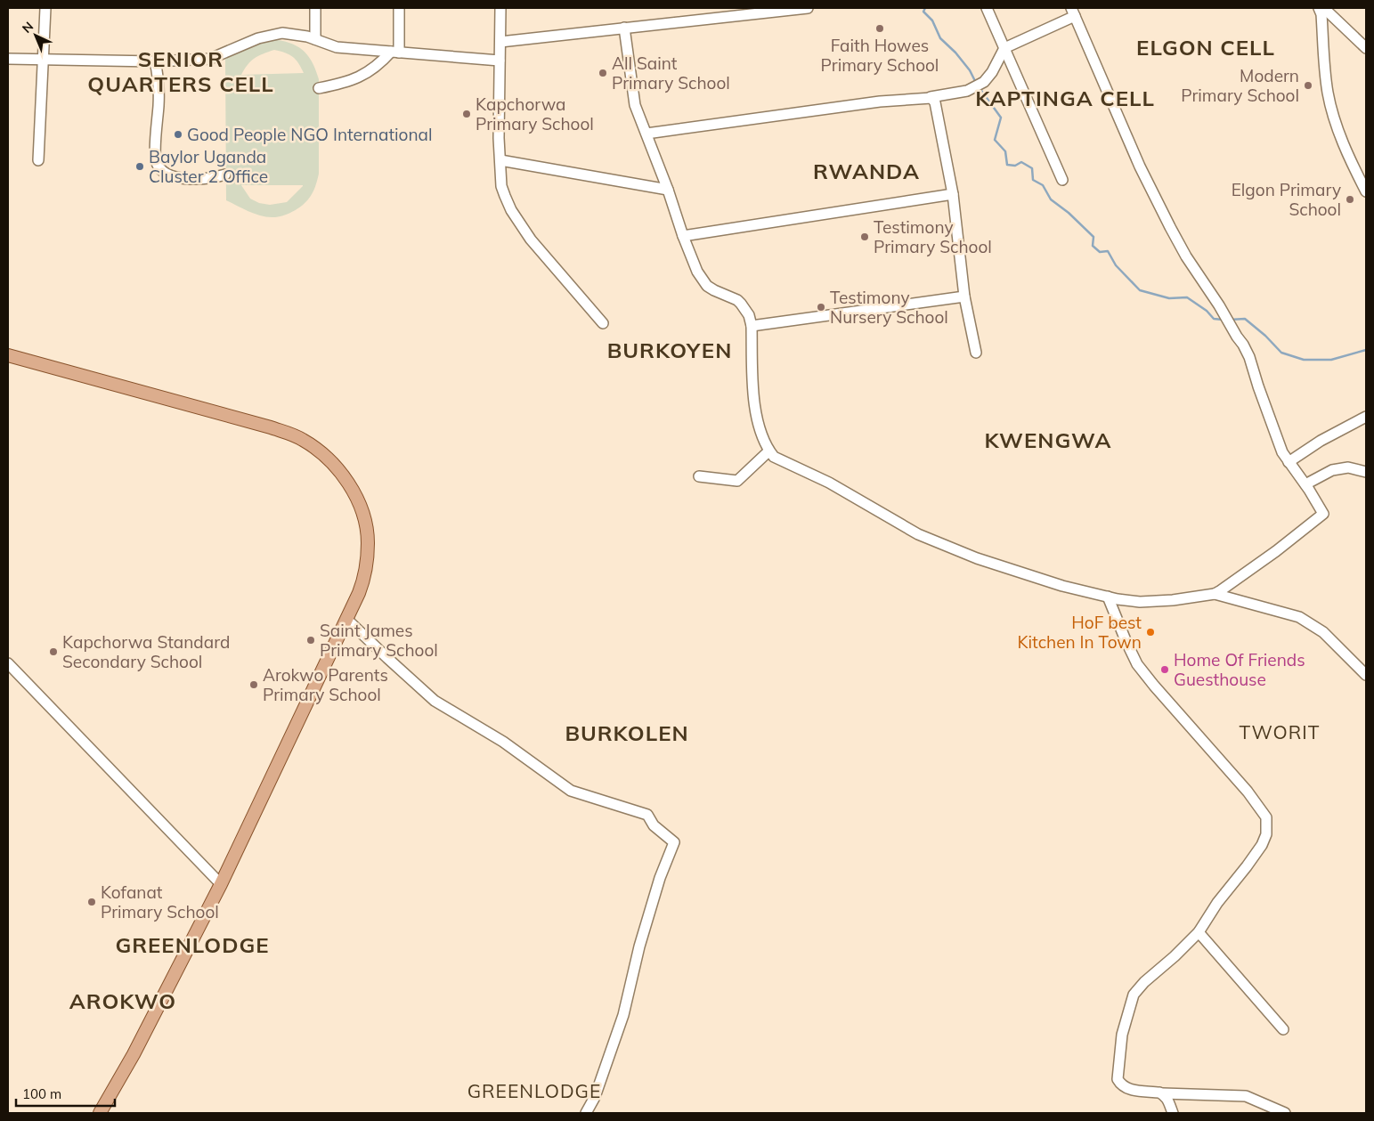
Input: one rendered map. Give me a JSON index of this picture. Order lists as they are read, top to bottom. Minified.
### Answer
{"districts":["ELGON CELL","SENIOR QUARTERS CELL","KAPTINGA CELL","RWANDA","BURKOYEN","KWENGWA","TWORIT","BURKOLEN","GREENLODGE","AROKWO","GREENLODGE"],"places":["Faith Howes Primary School","All Saint Primary School","Modern Primary School","Kapchorwa Primary School","Good People NGO International","Baylor Uganda Cluster 2 Office","Elgon Primary School","Testimony Primary School","Testimony Nursery School","HoF best Kitchen In Town","Saint James Primary School","Kapchorwa Standard Secondary School","Home Of Friends Guesthouse","Arokwo Parents Primary School","Kofanat Primary School"],"scale_bar":"100 m","north":"top left"}
